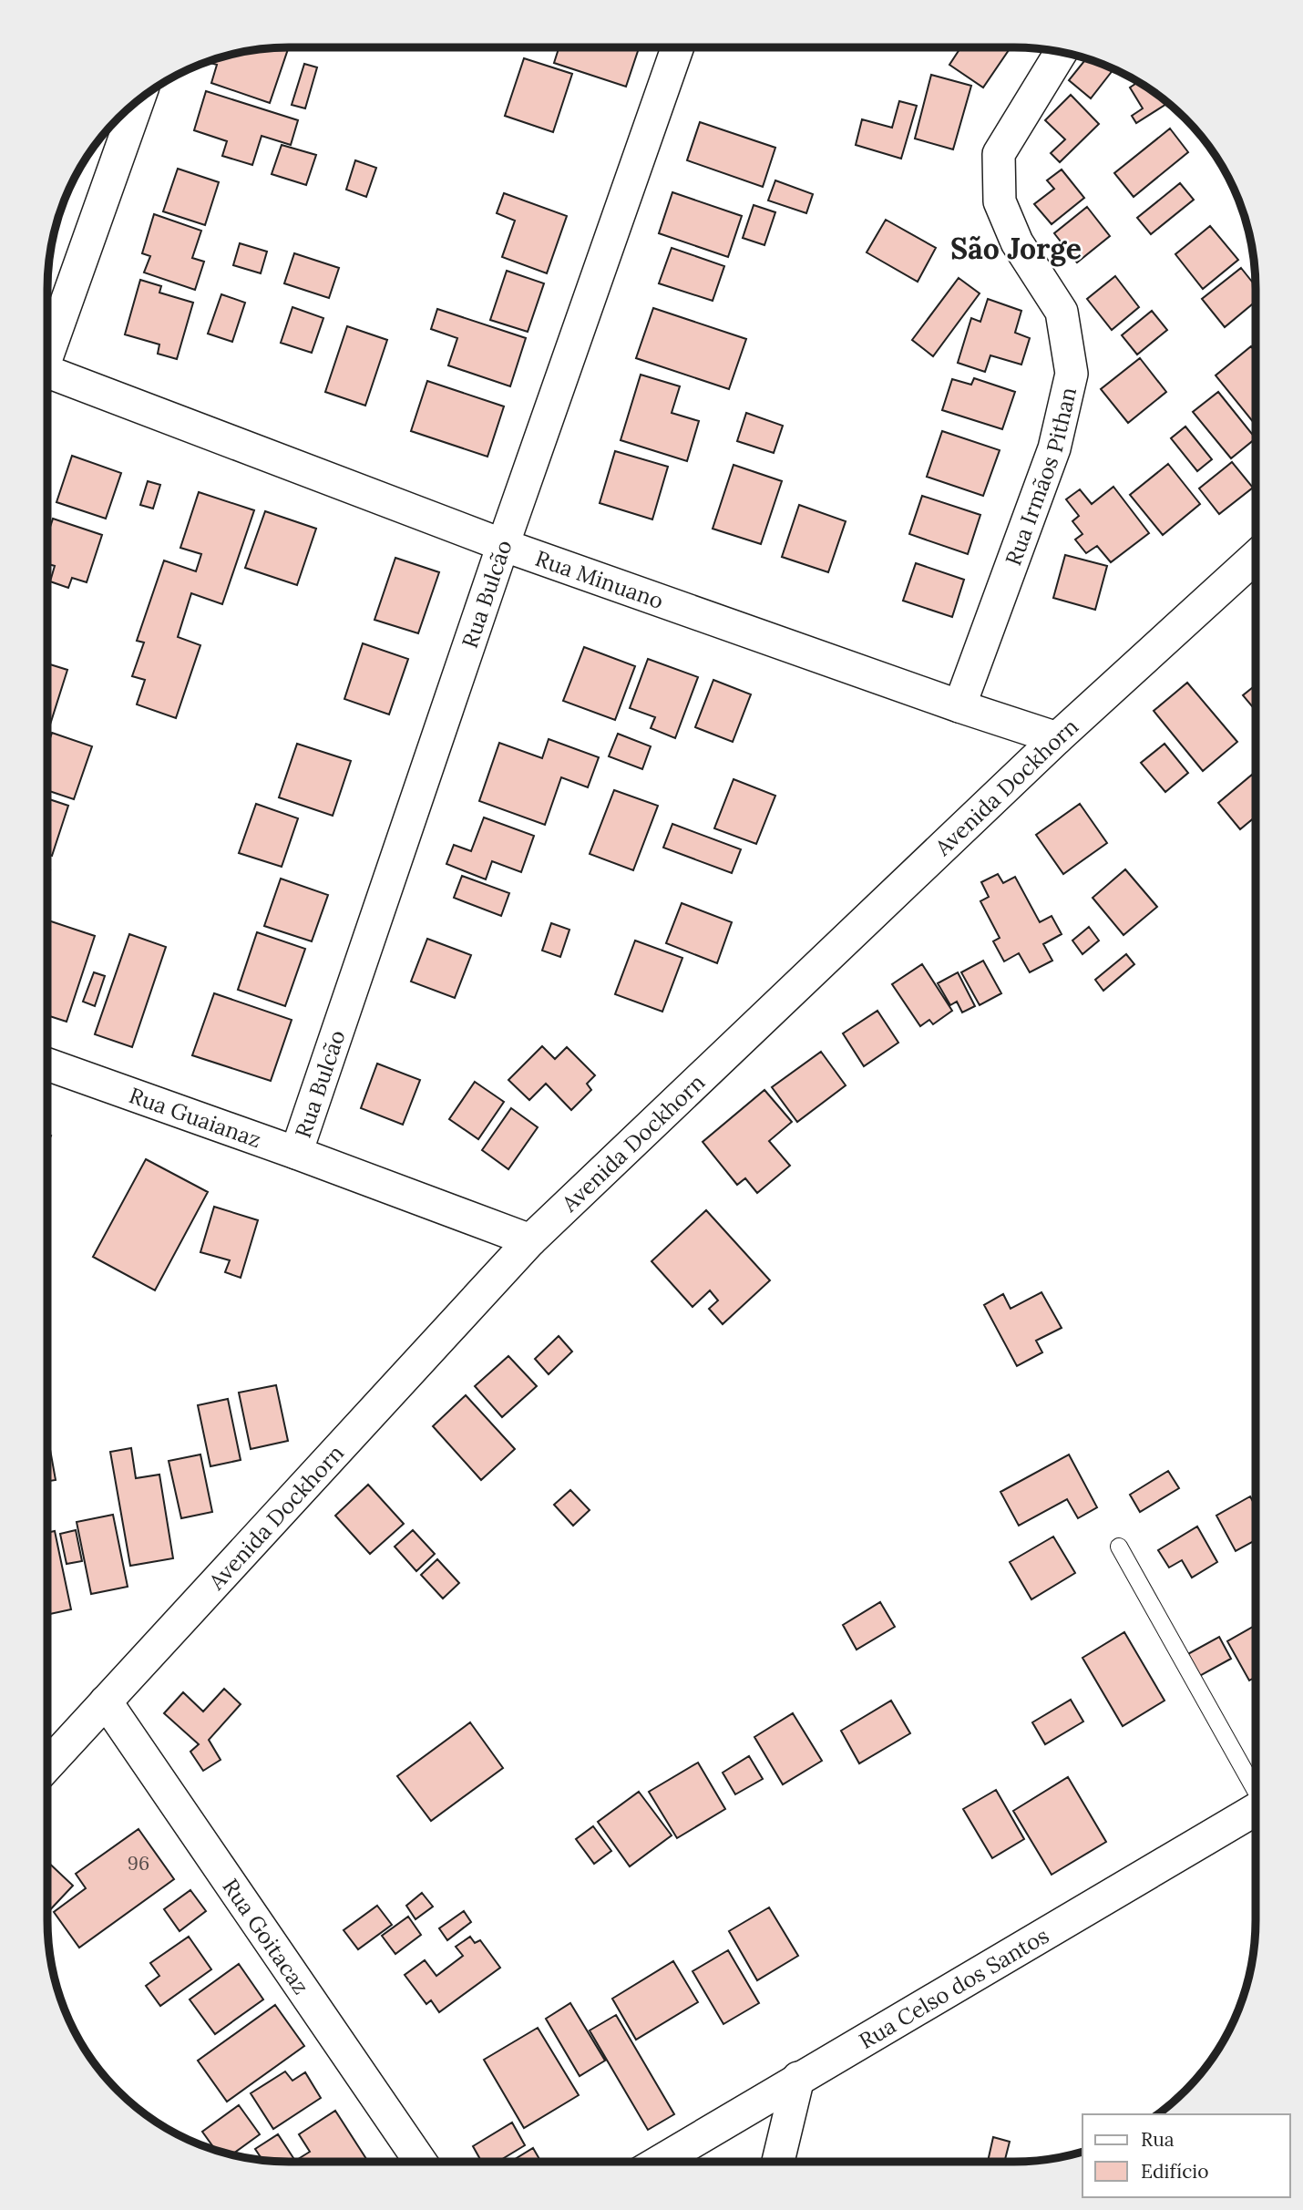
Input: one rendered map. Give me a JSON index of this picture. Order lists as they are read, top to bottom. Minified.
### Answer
{"streets":{"street":["Rua Irmãos Pithan","Rua Minuano","Rua Bulcão","Avenida Dockhorn","Rua Guaianaz","Rua Goitacaz","Rua Celso dos Santos"]},"crossings":[["Rua Irmãos Pithan","Rua Minuano"],["Rua Minuano","Rua Bulcão"],["Rua Minuano","Avenida Dockhorn"],["Rua Bulcão","Rua Guaianaz"],["Avenida Dockhorn","Rua Guaianaz"],["Avenida Dockhorn","Rua Goitacaz"]],"districts":["São Jorge"],"house_numbers":["96"],"legend":["Rua","Edifício"]}
